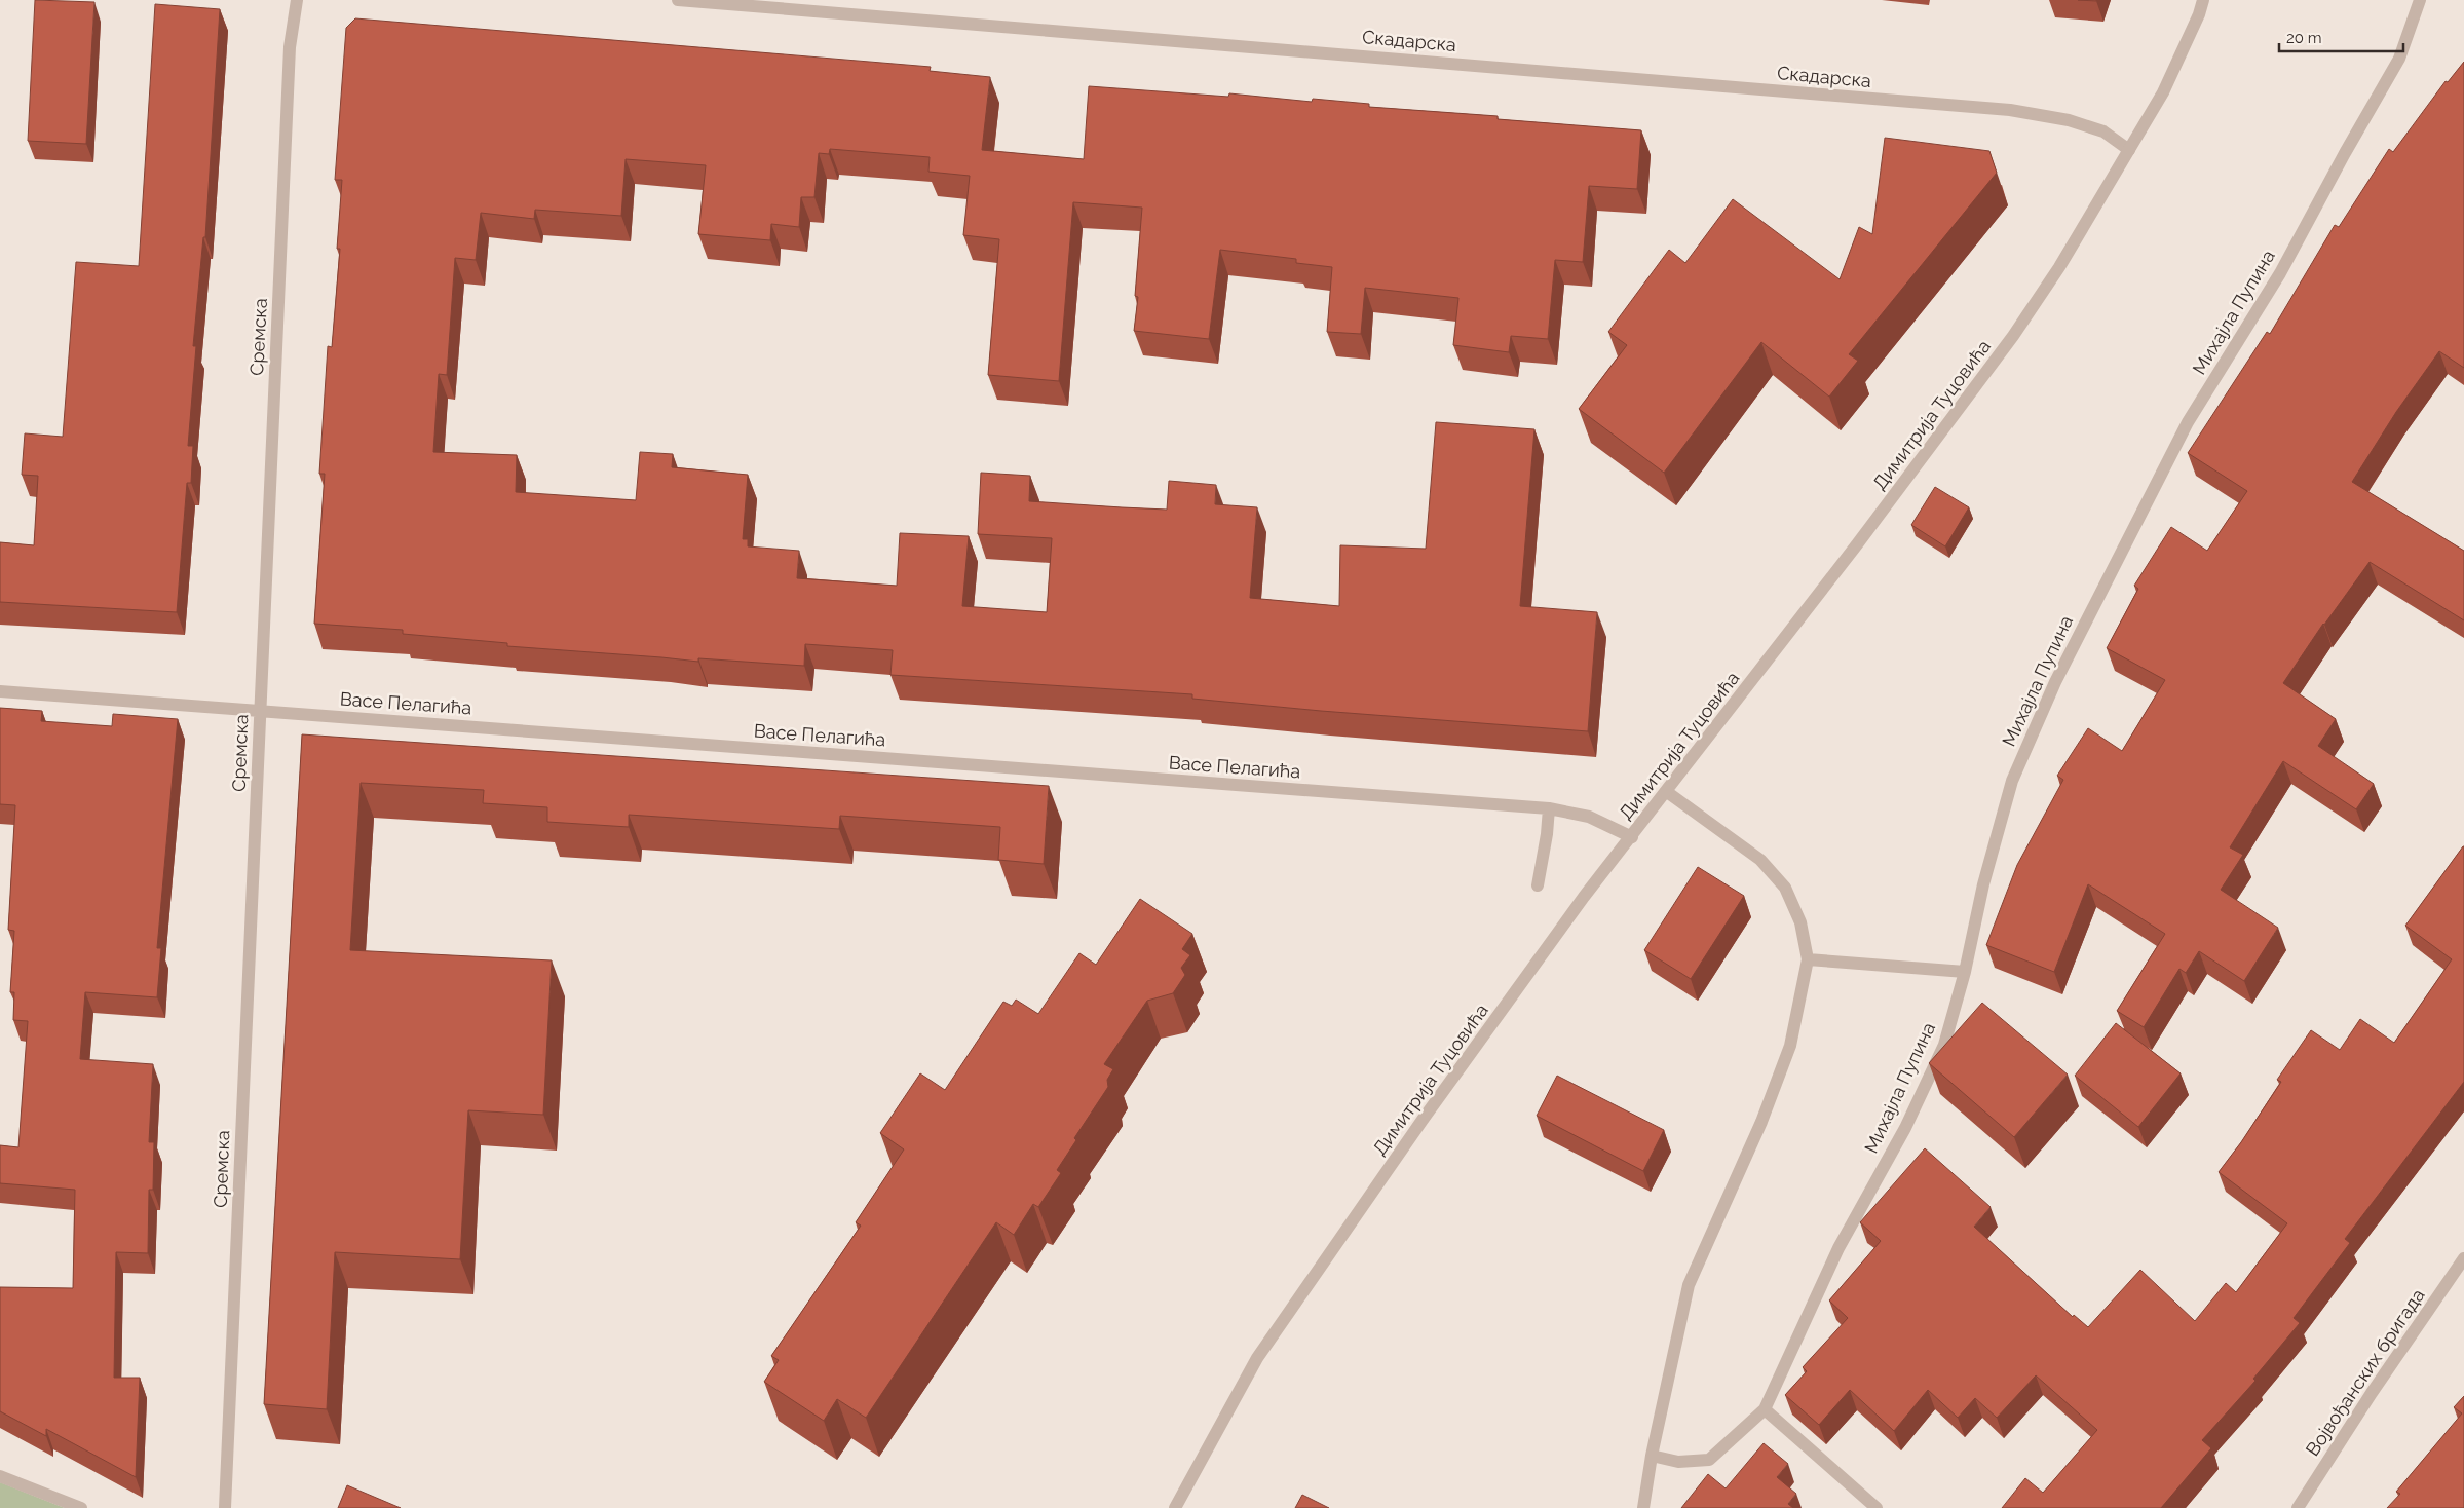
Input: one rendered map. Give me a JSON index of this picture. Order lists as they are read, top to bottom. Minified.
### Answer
{"streets":{"street":["Скадарска","Михајла Пупина","Сремска","Димитрија Туцовића","Васе Пелагића","Војвођанских бригада"]},"crossings":[["Скадарска","Димитрија Туцовића"],["Сремска","Васе Пелагића"],["Димитрија Туцовића","Васе Пелагића"]],"scale_bar":"20 m"}
